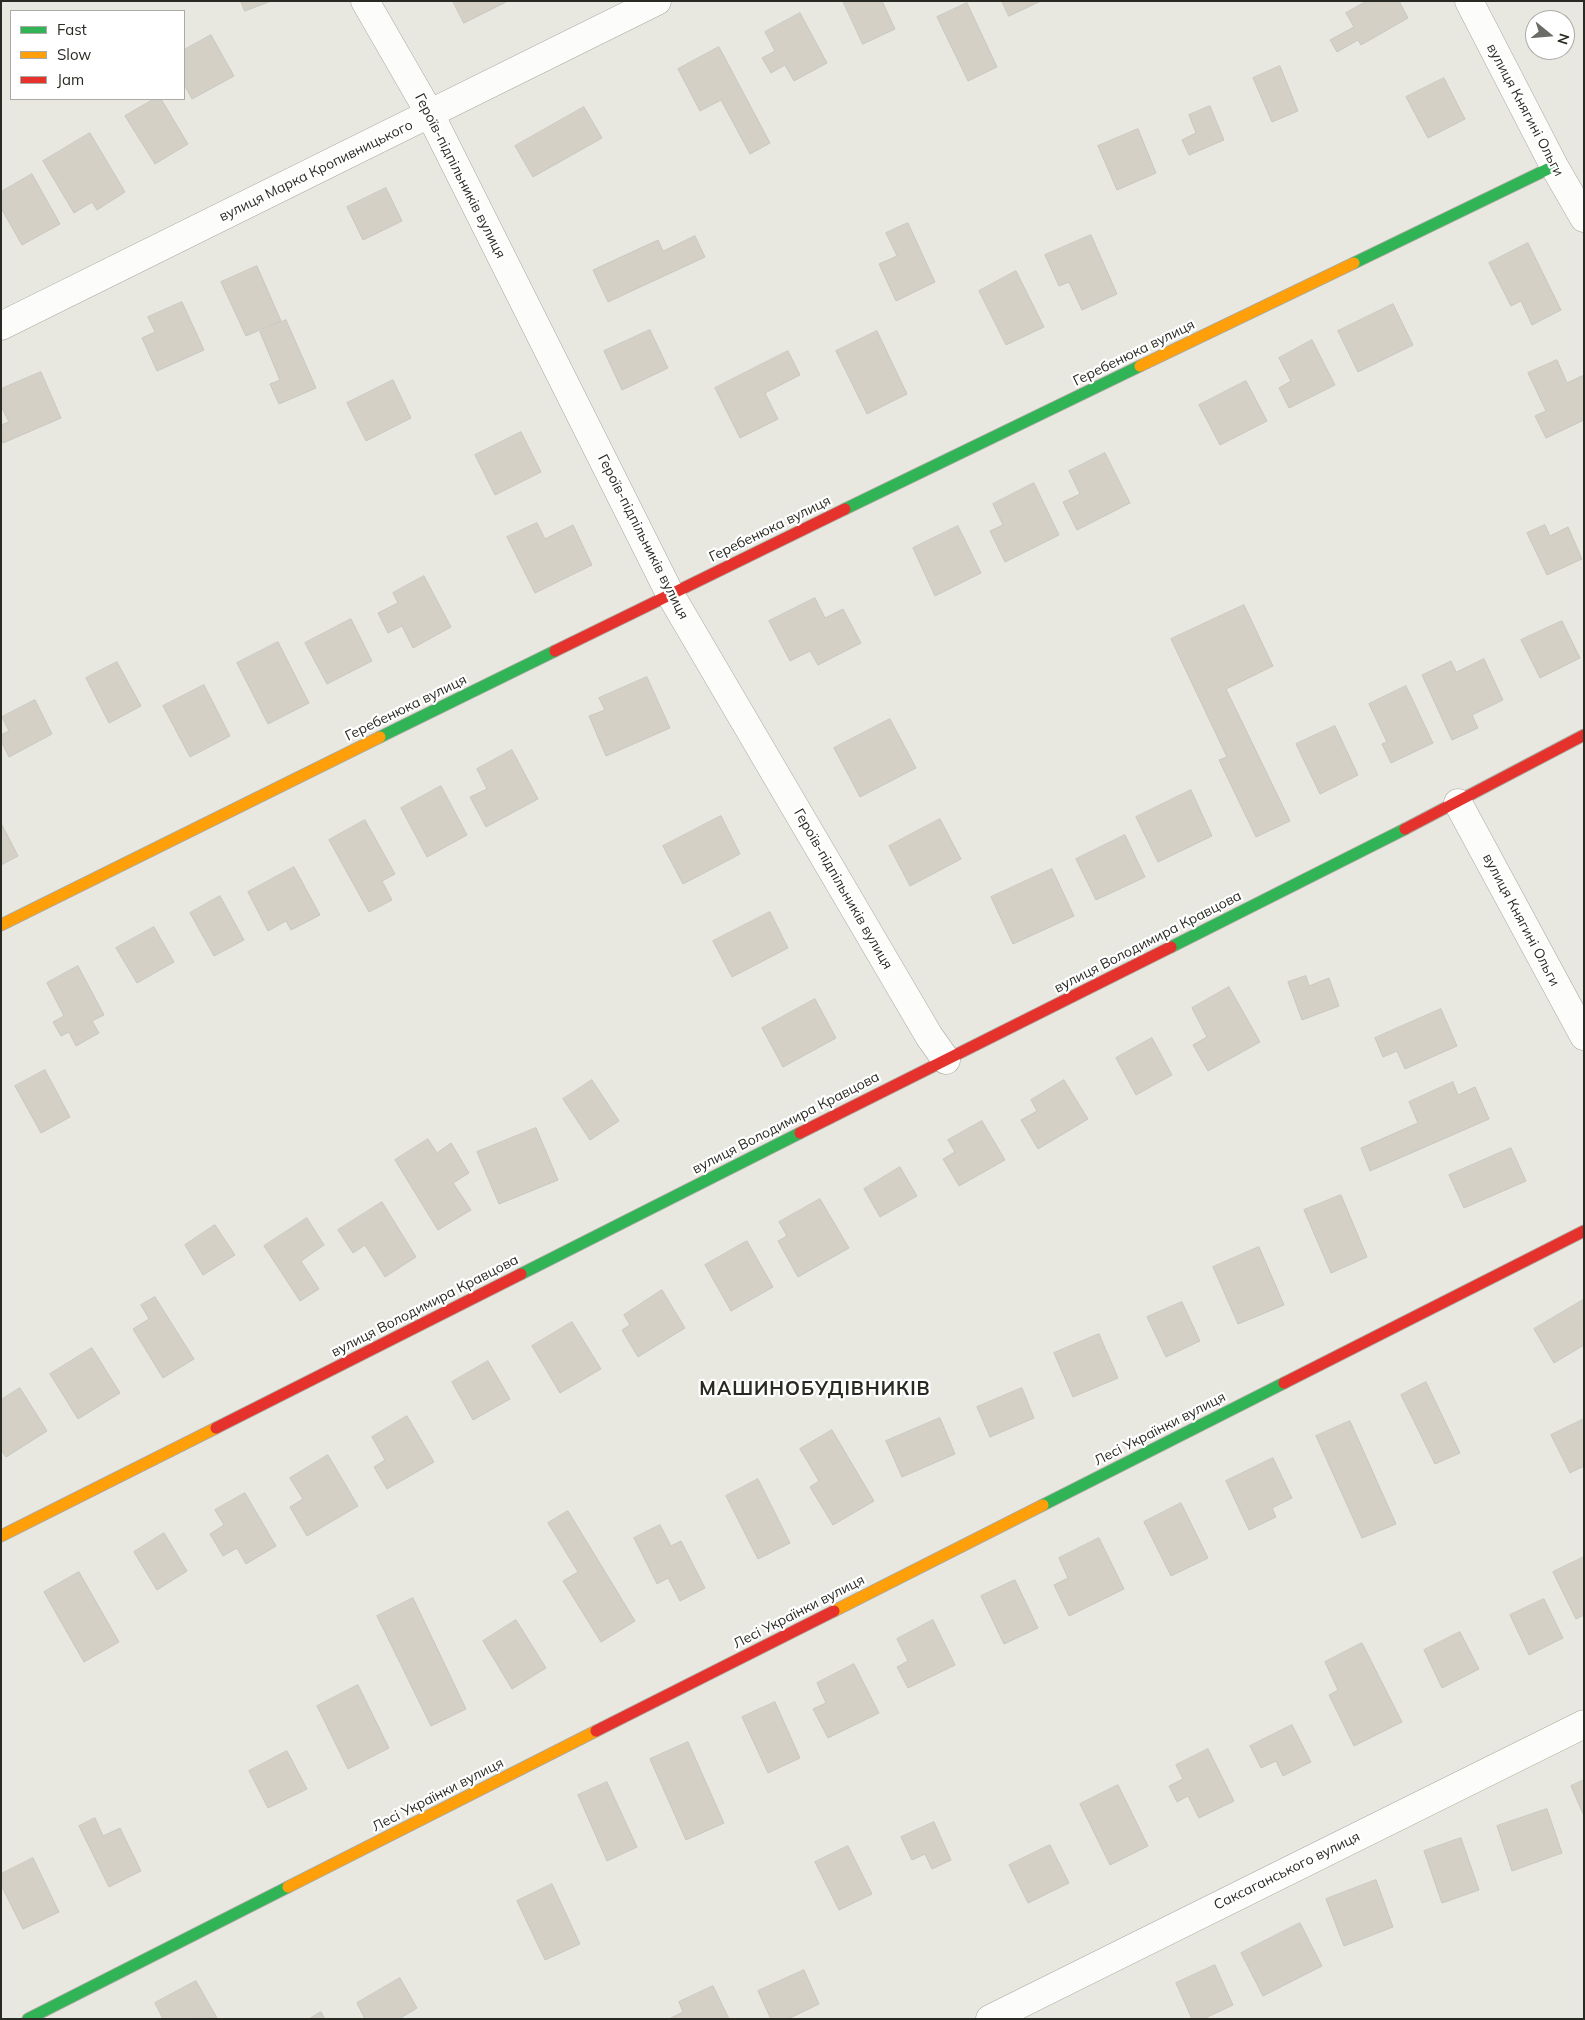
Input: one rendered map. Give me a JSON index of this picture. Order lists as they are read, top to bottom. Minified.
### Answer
{"streets":{"street":["вулиця Княгині Ольги","вулиця Марка Кропивницького","Героїв-підпільників вулиця","Геребенюка вулиця","вулиця Володимира Кравцова","Лесі Українки вулиця","Саксаганського вулиця"]},"crossings":[["вулиця Княгині Ольги","Геребенюка вулиця"],["вулиця Княгині Ольги","вулиця Володимира Кравцова"],["вулиця Марка Кропивницького","Героїв-підпільників вулиця"],["Героїв-підпільників вулиця","Геребенюка вулиця"],["Героїв-підпільників вулиця","вулиця Володимира Кравцова"]],"districts":["МАШИНОБУДІВНИКІВ"],"legend":["Fast","Slow","Jam"],"north":"right"}
